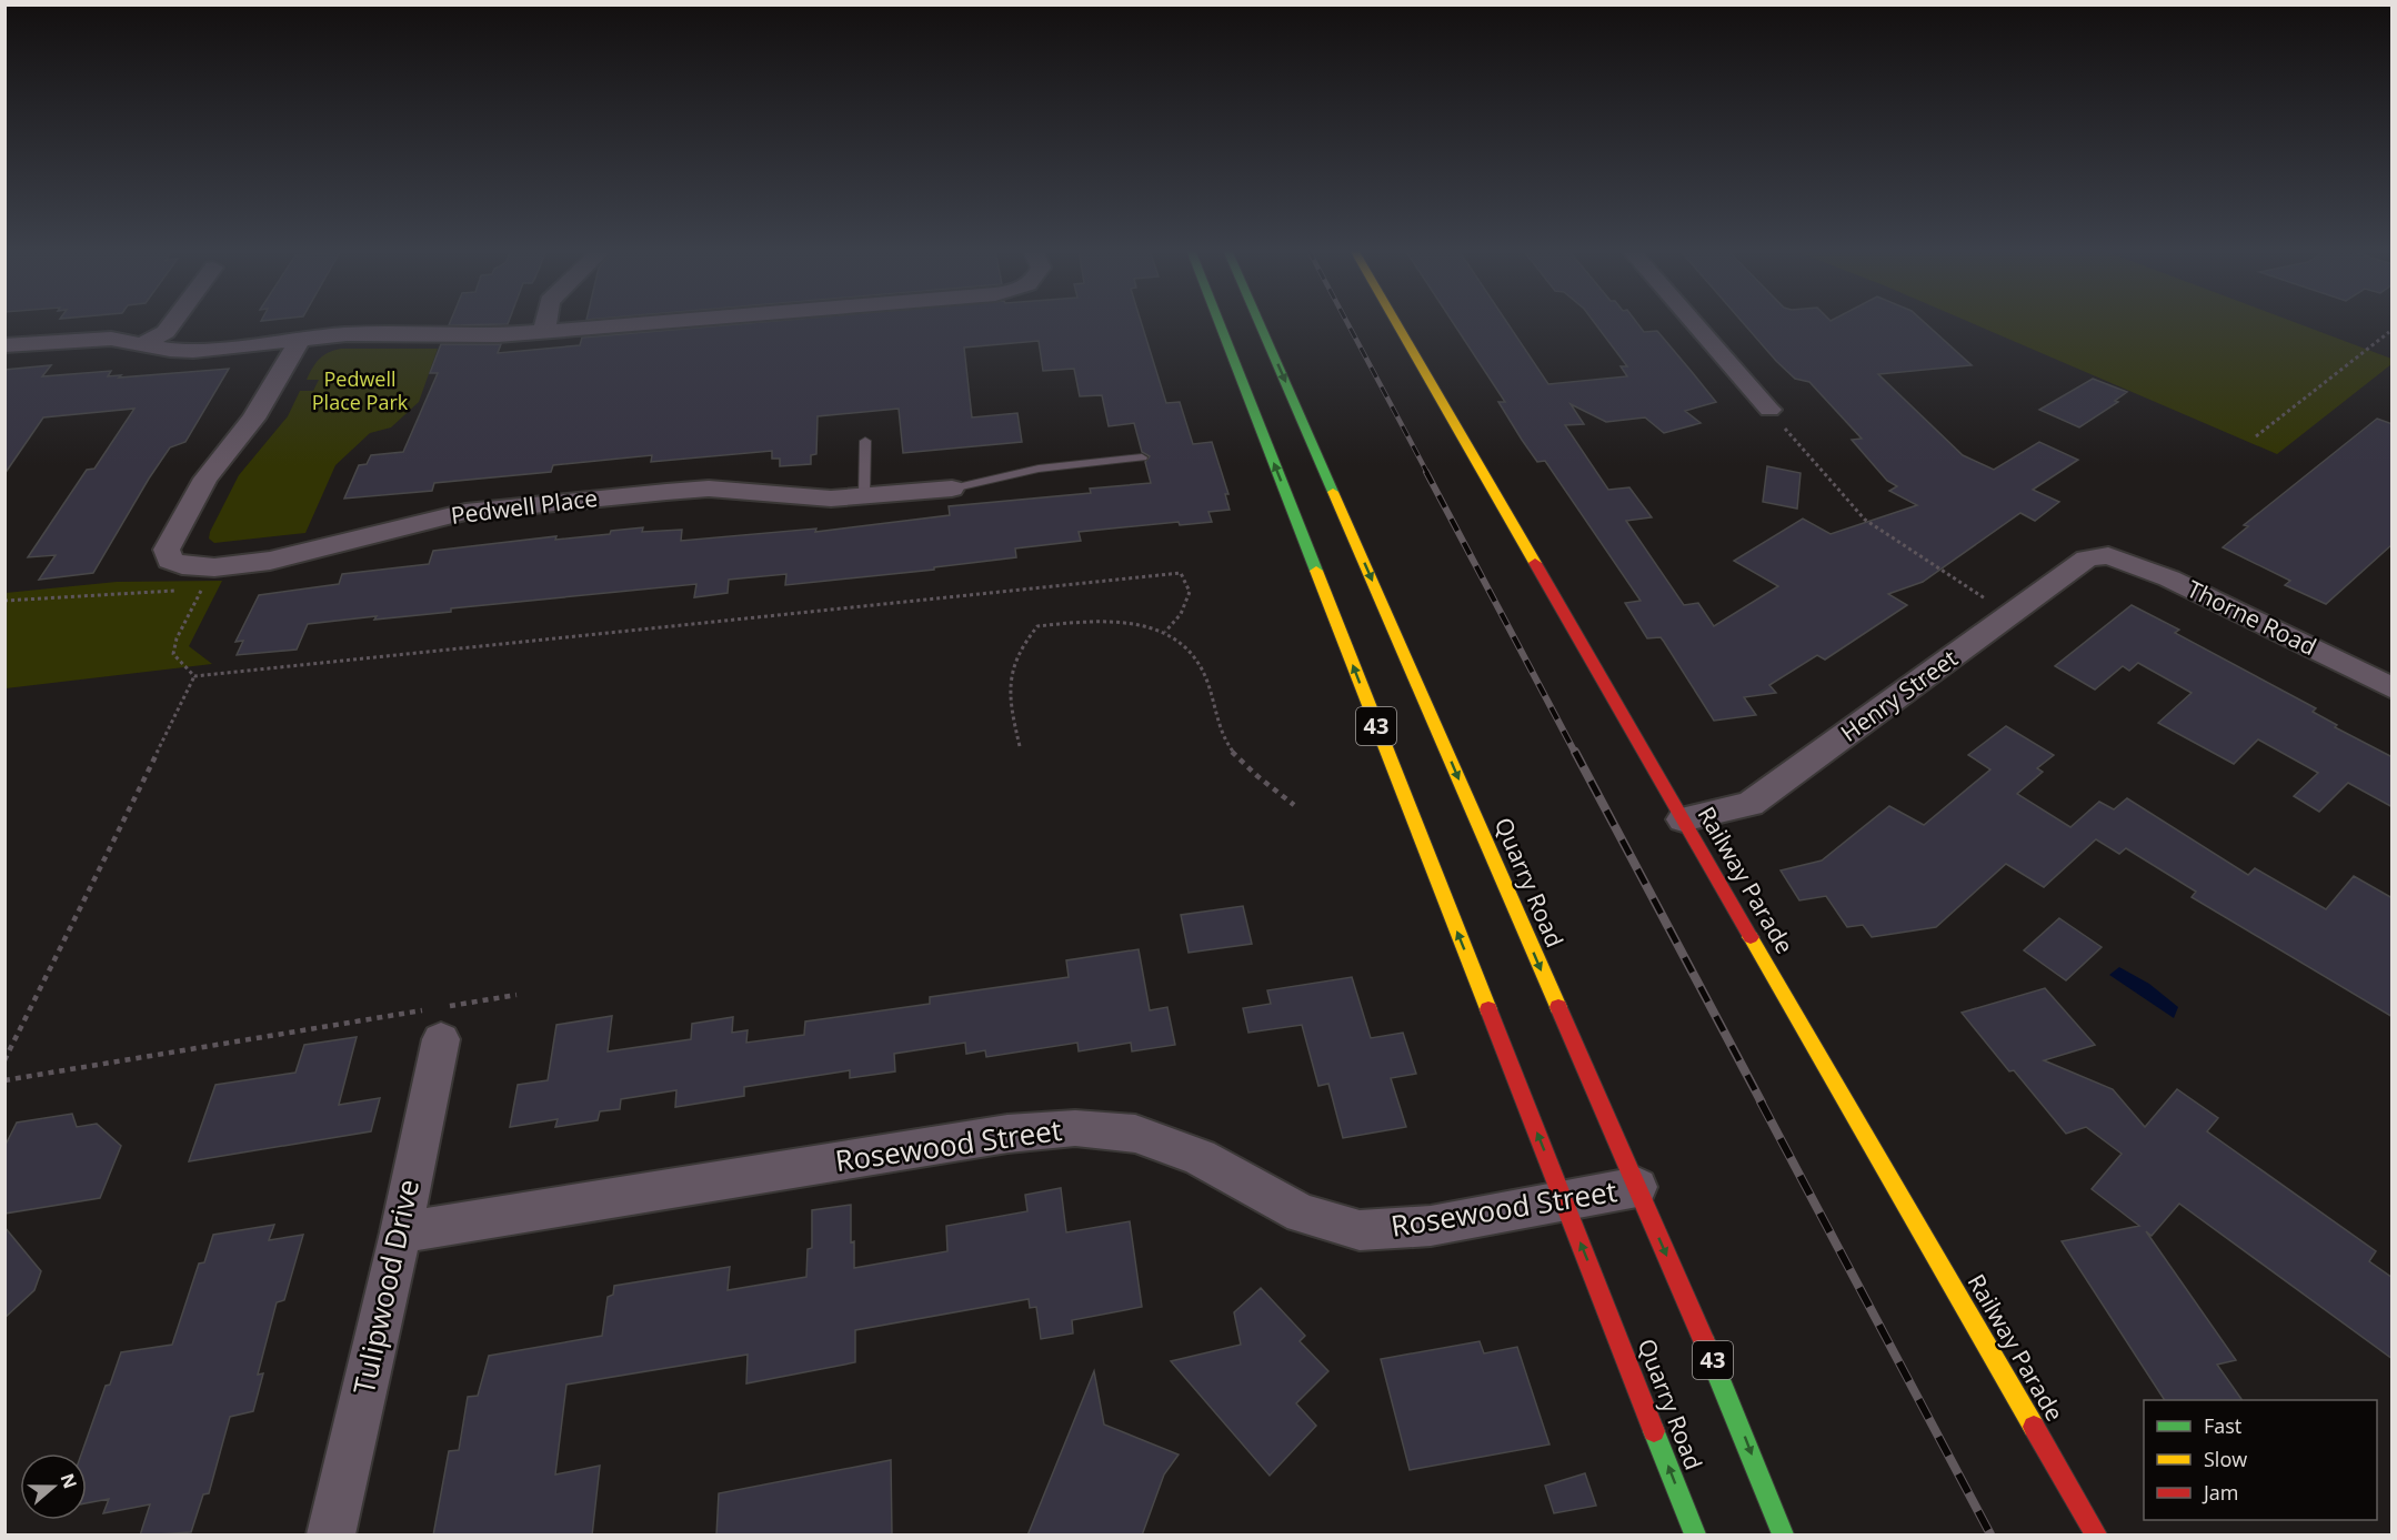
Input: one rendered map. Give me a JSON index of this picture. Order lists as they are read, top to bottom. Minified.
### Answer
{"streets":{"main road":["43","Railway Parade","Quarry Road"],"street":["Pedwell Place","Thorne Road","Henry Street","Rosewood Street","Tulipwood Drive"]},"crossings":[["Thorne Road","Henry Street"],["Henry Street","Railway Parade"],["Quarry Road","Rosewood Street"],["Rosewood Street","Tulipwood Drive"]],"parks":["Pedwell Place Park"],"legend":["Fast","Slow","Jam"],"north":"right"}
